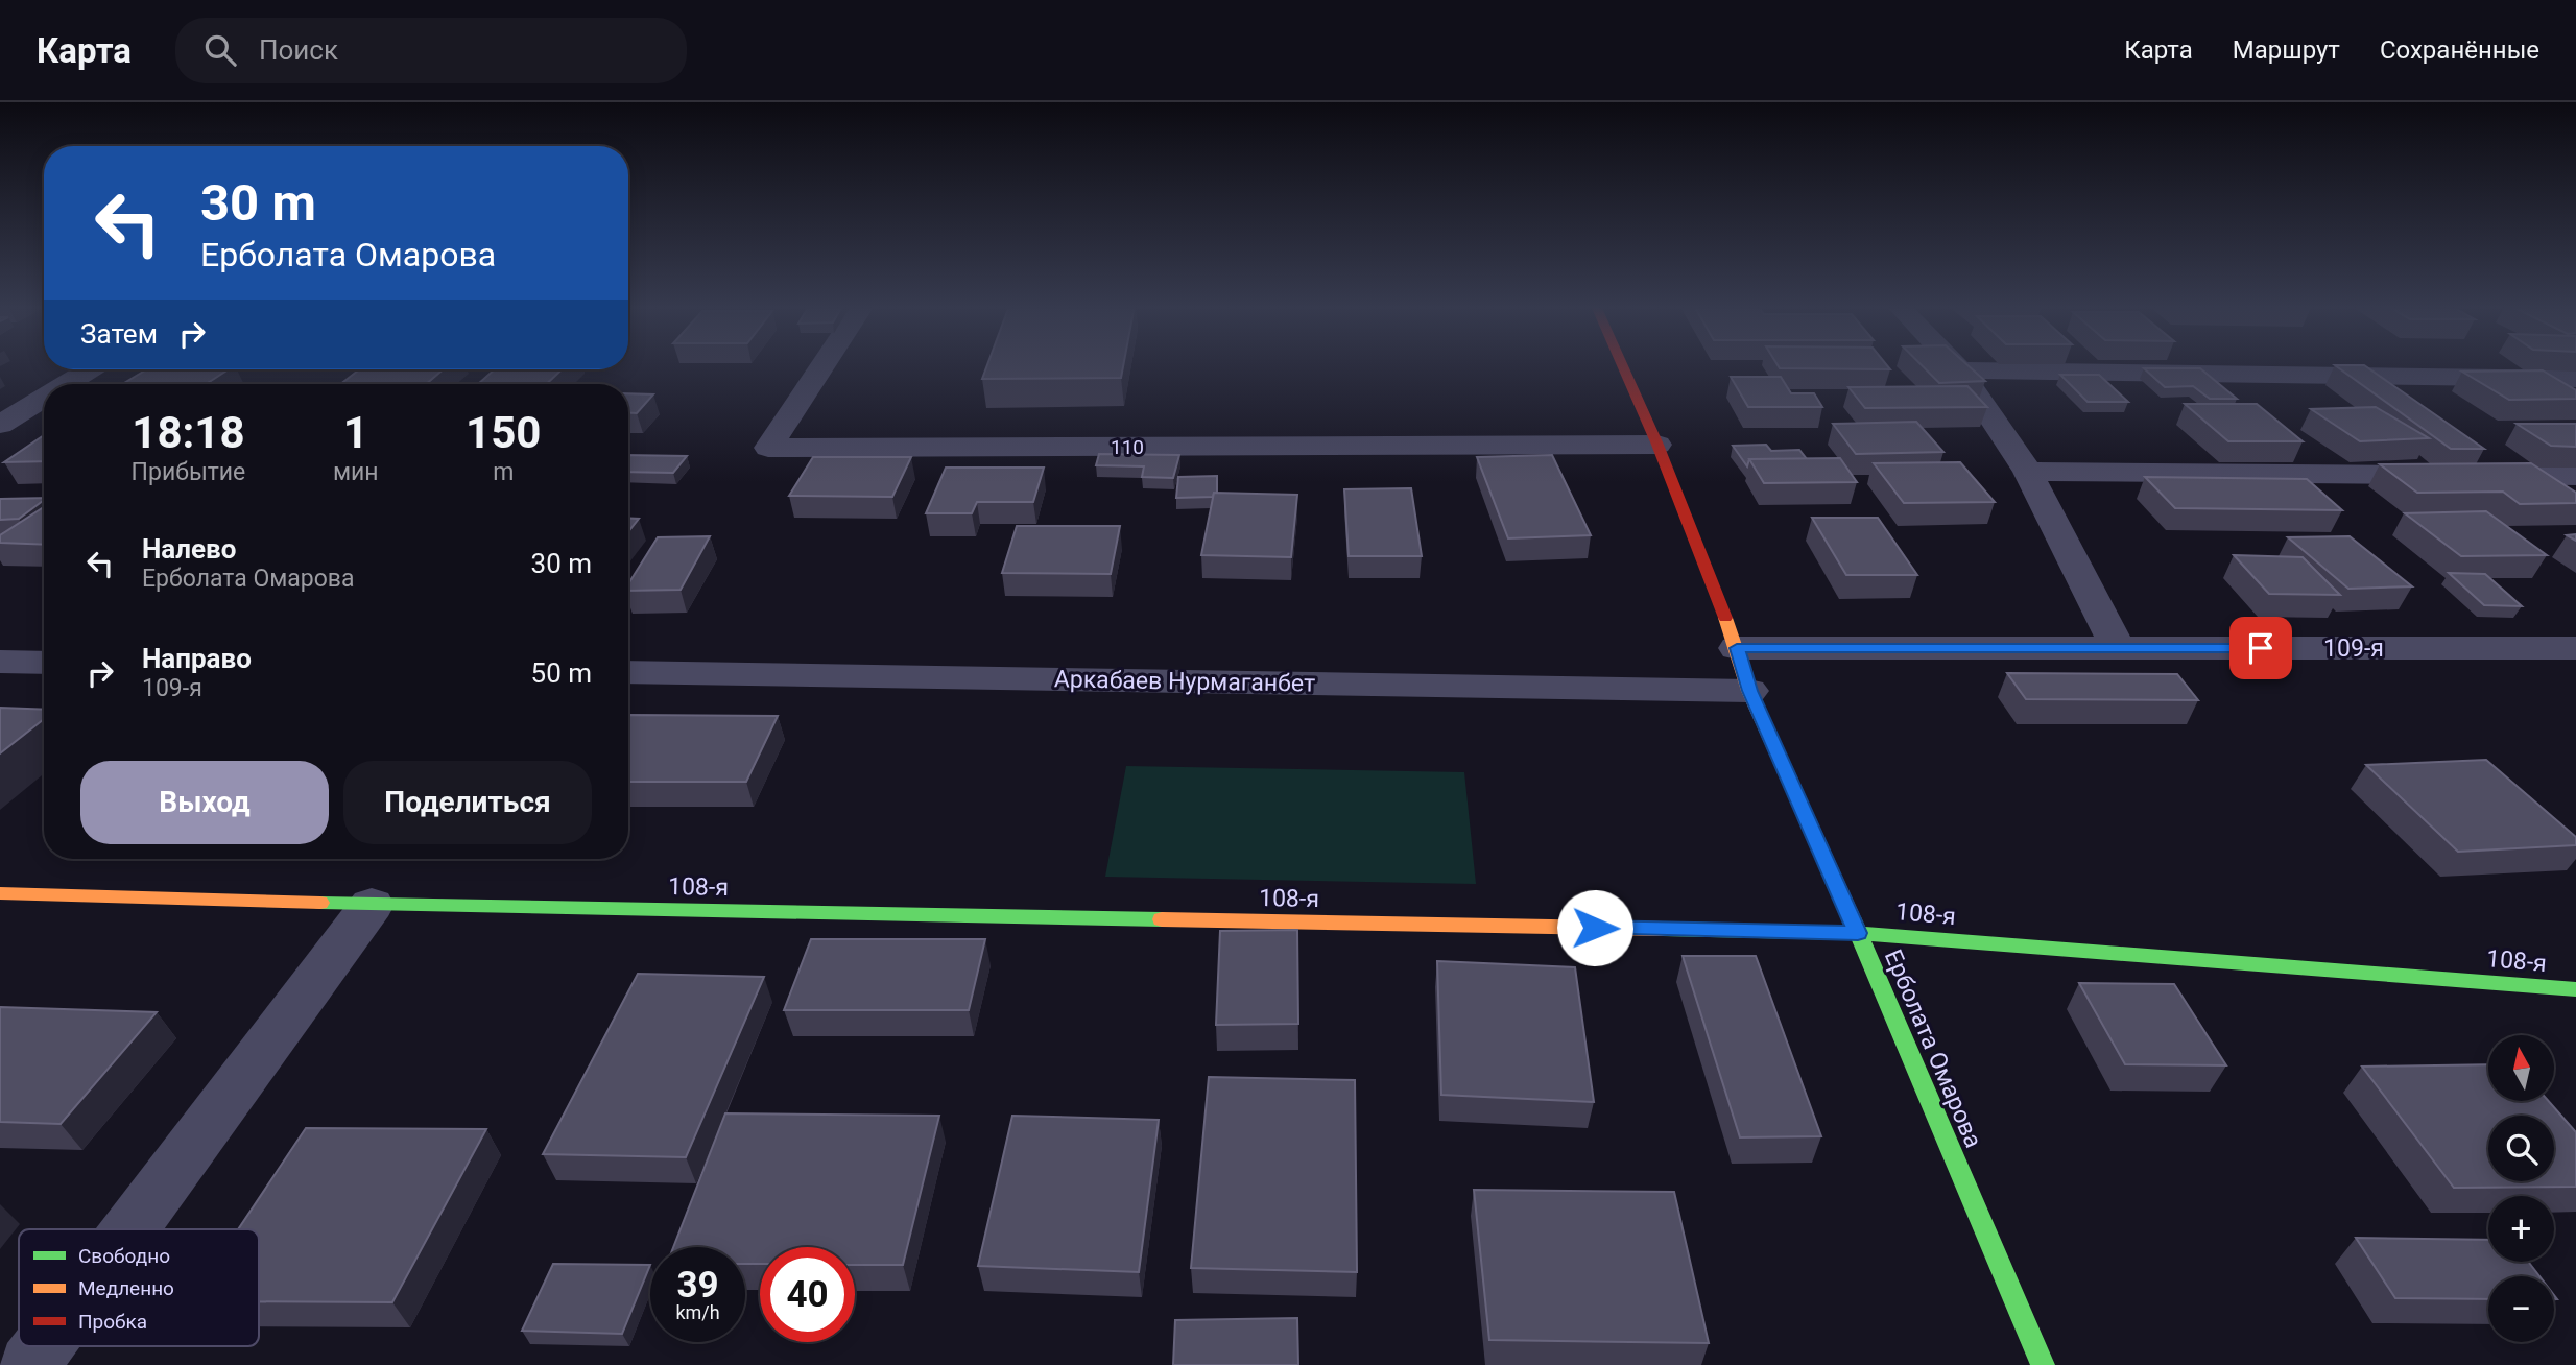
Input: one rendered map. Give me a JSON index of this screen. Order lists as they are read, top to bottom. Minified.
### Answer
{"streets":{"street":["110","109-я","Аркабаев Нурмаганбет","108-я","Ерболата Омарова"]},"crossings":[["110","Ерболата Омарова"],["109-я","Ерболата Омарова"],["Аркабаев Нурмаганбет","Ерболата Омарова"],["108-я","Ерболата Омарова"]],"legend":["Свободно","Медленно","Пробка"],"north":"top","page":{"header":"Карта","search":"Поиск","nav":["Карта","Маршрут","Сохранённые"],"turn":["30 m","Ерболата Омарова"],"then":"Затем","eta":["18:18","Прибытие","1","мин","150","m"],"list":[{"name":"Налево","note":"Ерболата Омарова","value":"30 m"},{"name":"Направо","note":"109-я","value":"50 m"}],"buttons":["Выход","Поделиться"],"map_buttons":["+","−"],"speed":"39 km/h","limit":"40"}}
